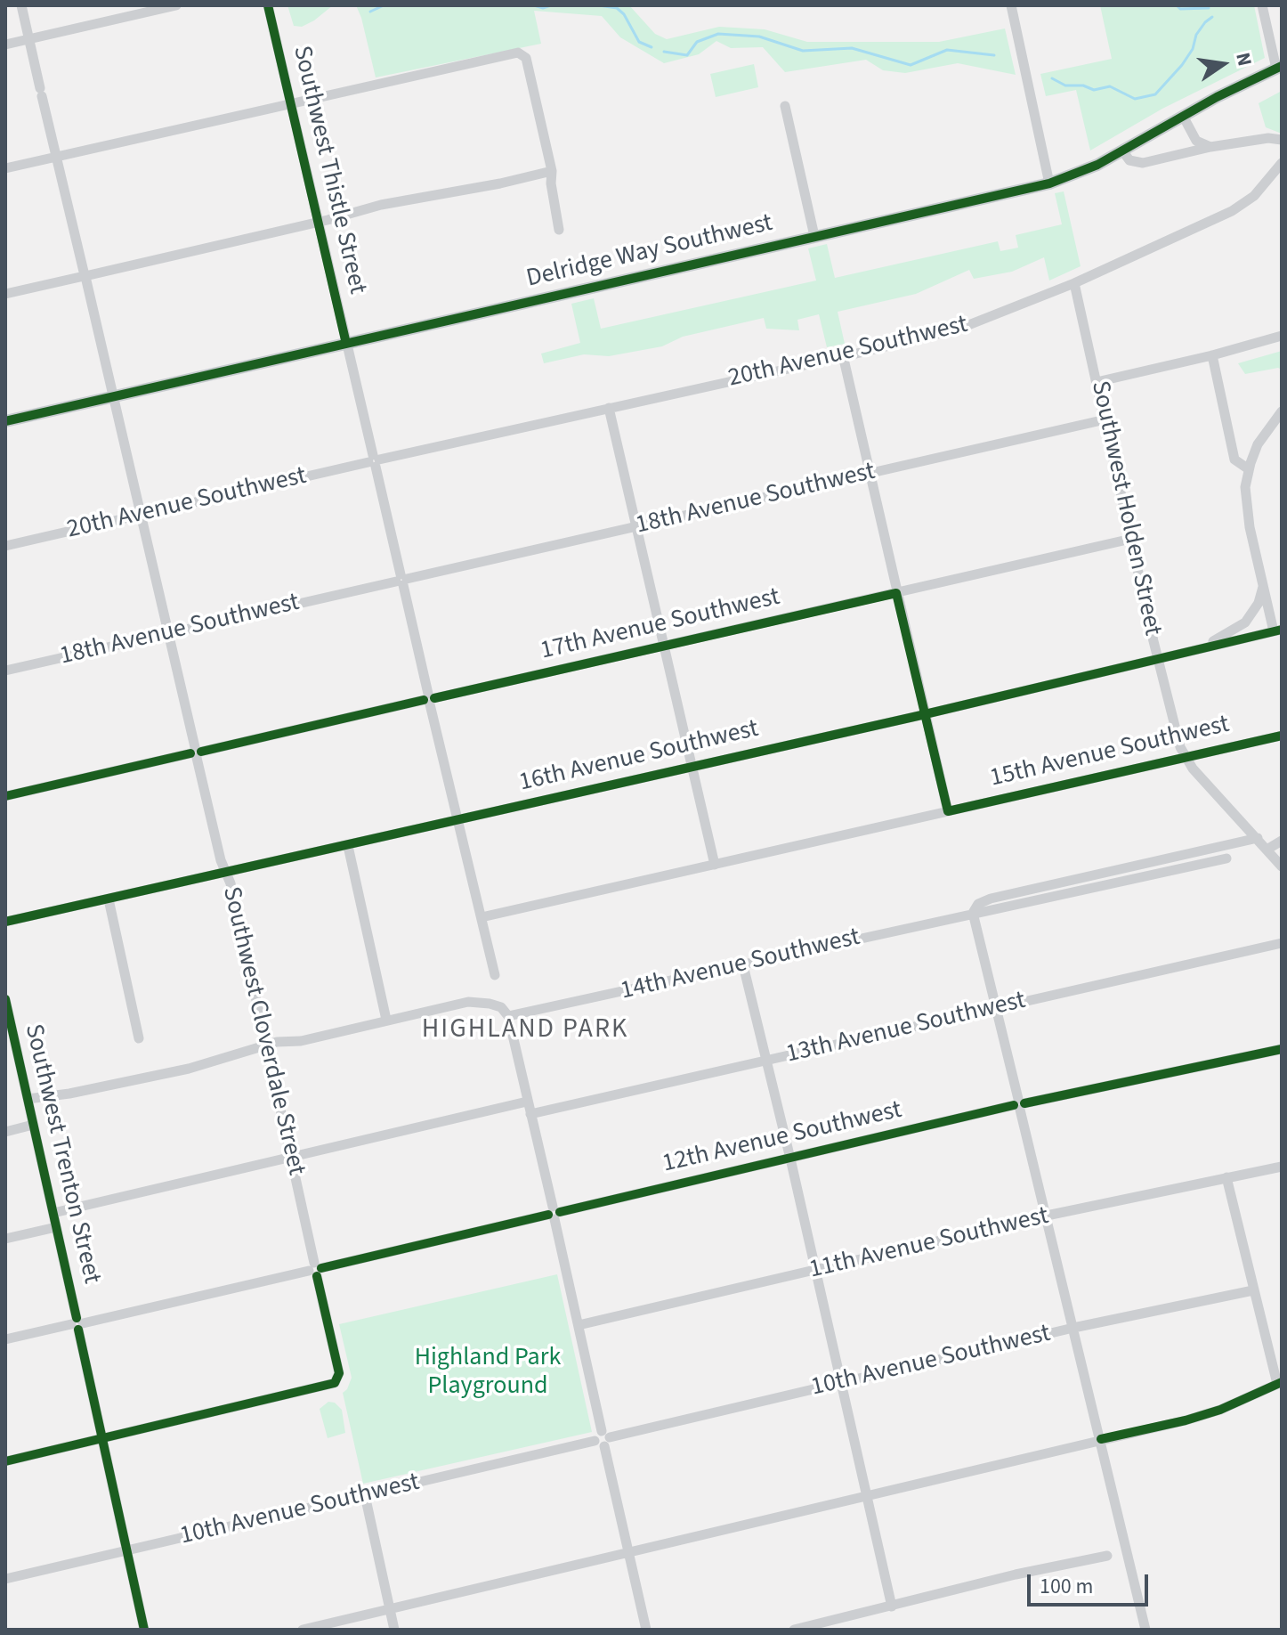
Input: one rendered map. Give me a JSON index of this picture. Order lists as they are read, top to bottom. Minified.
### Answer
{"streets":{"main road":["Delridge Way Southwest"],"street":["Southwest Thistle Street","20th Avenue Southwest","18th Avenue Southwest","Southwest Holden Street","17th Avenue Southwest","15th Avenue Southwest","16th Avenue Southwest","14th Avenue Southwest","13th Avenue Southwest","Southwest Cloverdale Street","12th Avenue Southwest","Southwest Trenton Street","11th Avenue Southwest","10th Avenue Southwest"]},"crossings":[["Southwest Thistle Street","Delridge Way Southwest"],["Southwest Thistle Street","20th Avenue Southwest"],["Southwest Thistle Street","18th Avenue Southwest"],["Southwest Thistle Street","17th Avenue Southwest"],["Southwest Thistle Street","15th Avenue Southwest"],["Southwest Thistle Street","16th Avenue Southwest"],["Delridge Way Southwest","Southwest Cloverdale Street"],["20th Avenue Southwest","Southwest Holden Street"],["20th Avenue Southwest","Southwest Cloverdale Street"],["18th Avenue Southwest","Southwest Holden Street"],["18th Avenue Southwest","Southwest Cloverdale Street"],["Southwest Holden Street","17th Avenue Southwest"],["Southwest Holden Street","15th Avenue Southwest"],["Southwest Holden Street","16th Avenue Southwest"],["Southwest Holden Street","14th Avenue Southwest"],["17th Avenue Southwest","Southwest Cloverdale Street"],["16th Avenue Southwest","Southwest Cloverdale Street"],["Southwest Cloverdale Street","12th Avenue Southwest"],["Southwest Cloverdale Street","Southwest Trenton Street"],["12th Avenue Southwest","Southwest Trenton Street"],["Southwest Trenton Street","10th Avenue Southwest"]],"districts":["HIGHLAND PARK"],"parks":["Highland Park Playground"],"scale_bar":"100 m","north":"right"}
